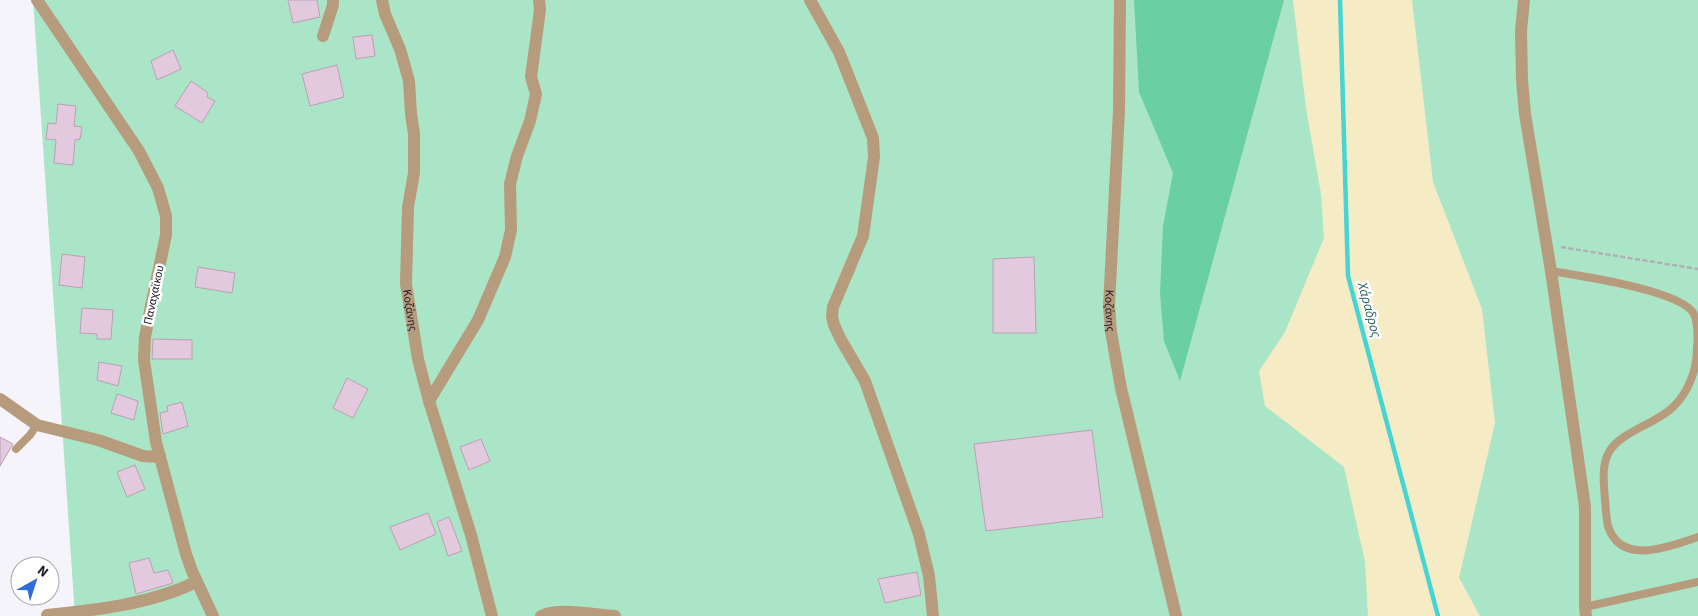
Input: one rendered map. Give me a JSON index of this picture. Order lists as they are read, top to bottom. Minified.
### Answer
{"streets":{"street":["Παναχαϊκου","Κοζάνης"]},"water":["Χάραδρος"],"north":"top right"}
